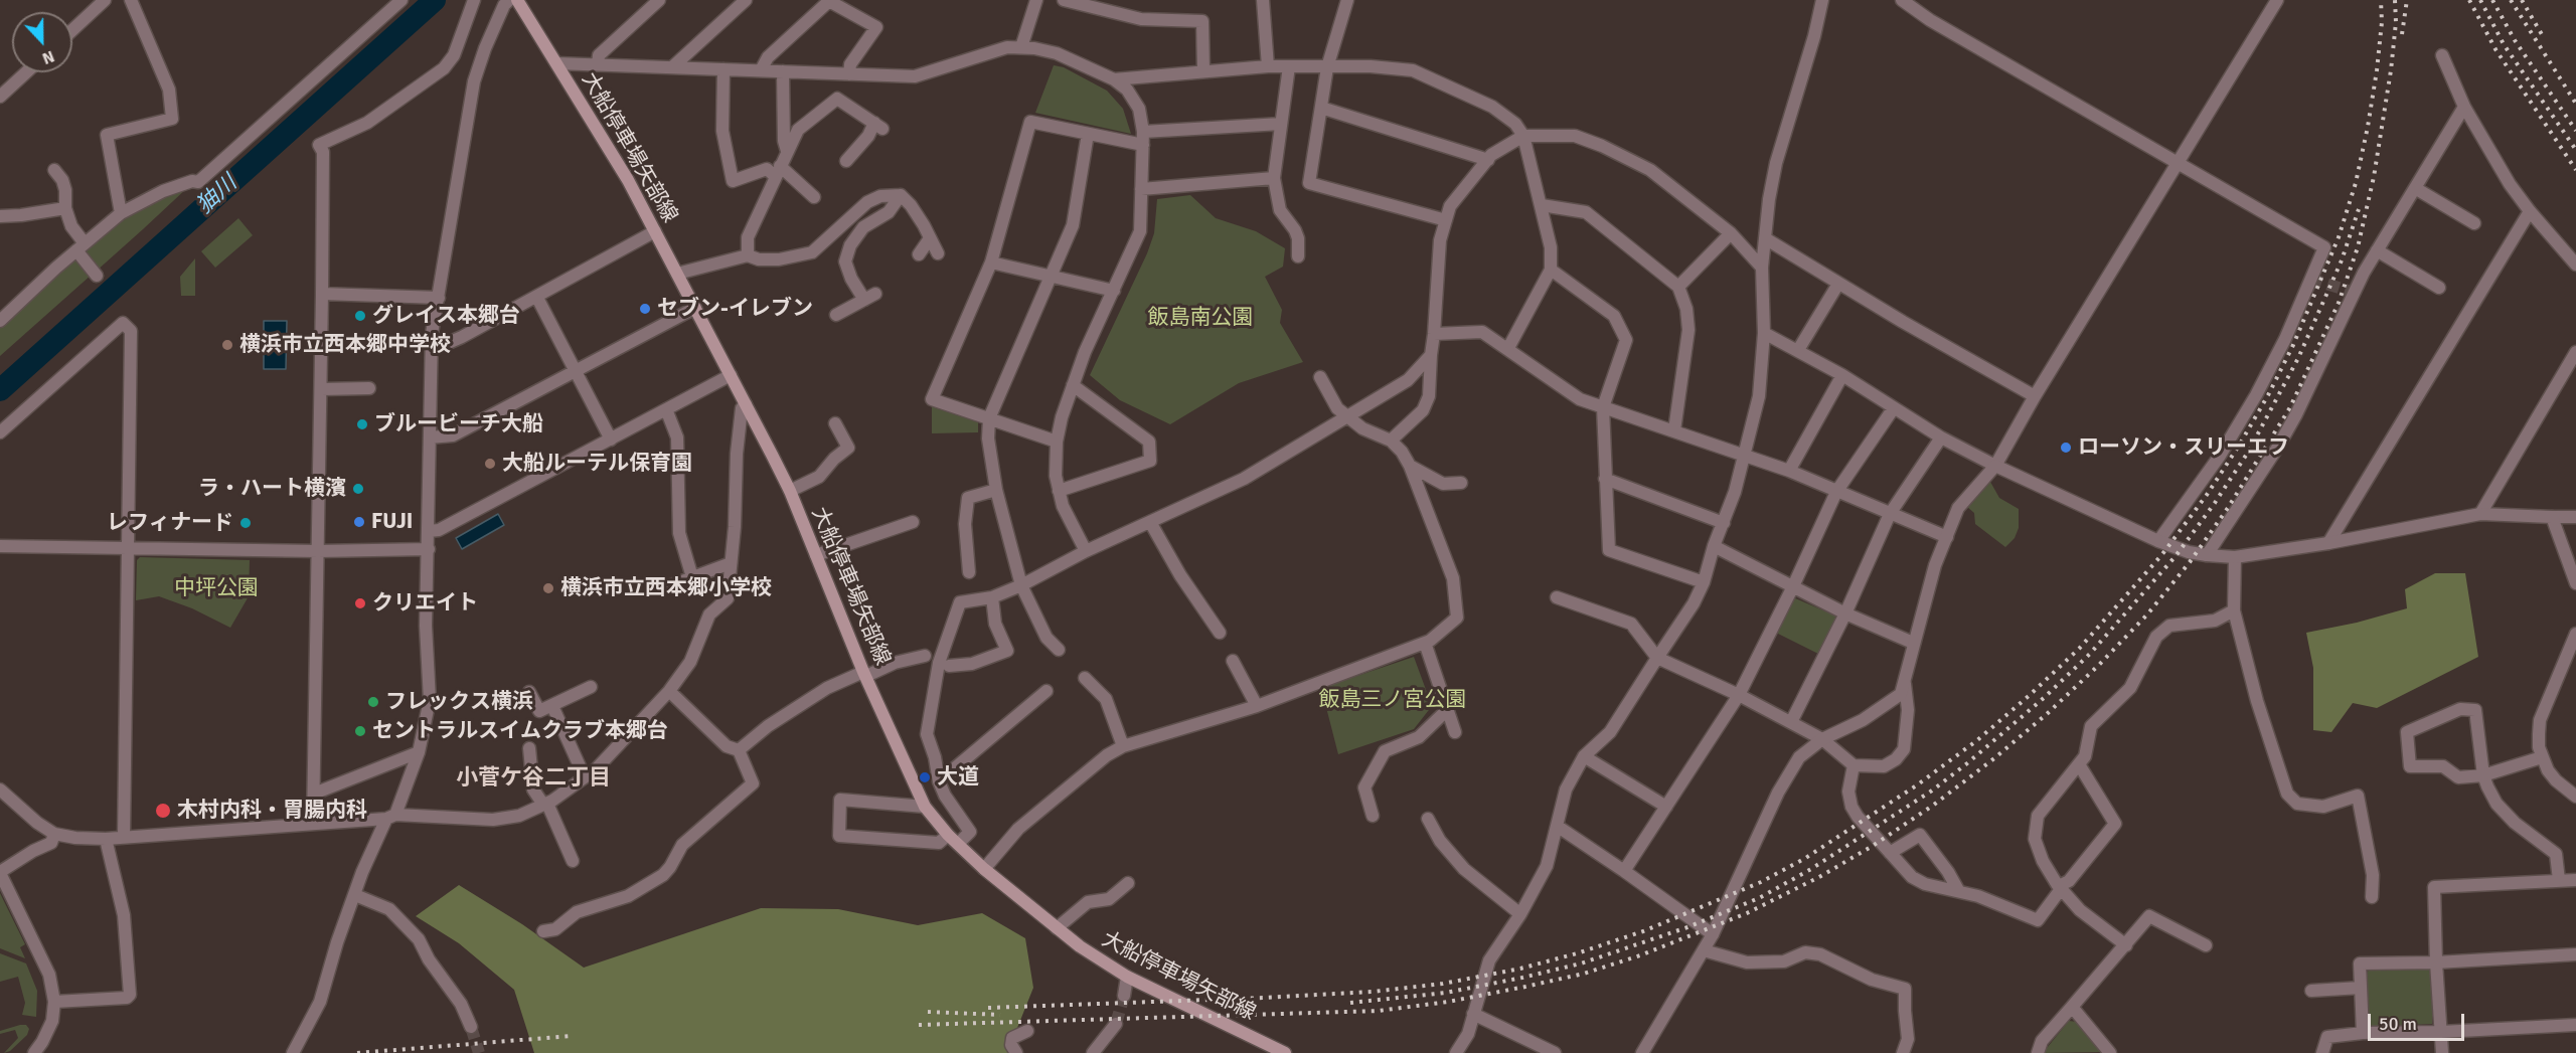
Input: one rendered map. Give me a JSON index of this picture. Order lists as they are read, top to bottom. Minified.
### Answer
{"streets":{"main road":["大船停車場矢部線"]},"districts":["小菅ケ谷二丁目"],"water":["㹨川"],"parks":["飯島南公園","中坪公園","飯島三ノ宮公園"],"places":["セブン-イレブン","グレイス本郷台","横浜市立西本郷中学校","ブルービーチ大船","ローソン・スリーエフ","大船ルーテル保育園","ラ・ハート横濱","FUJI","レフィナード","横浜市立西本郷小学校","クリエイト","フレックス横浜","セントラルスイムクラブ本郷台","大道","木村内科・胃腸内科"],"scale_bar":"50 m","north":"bottom"}
